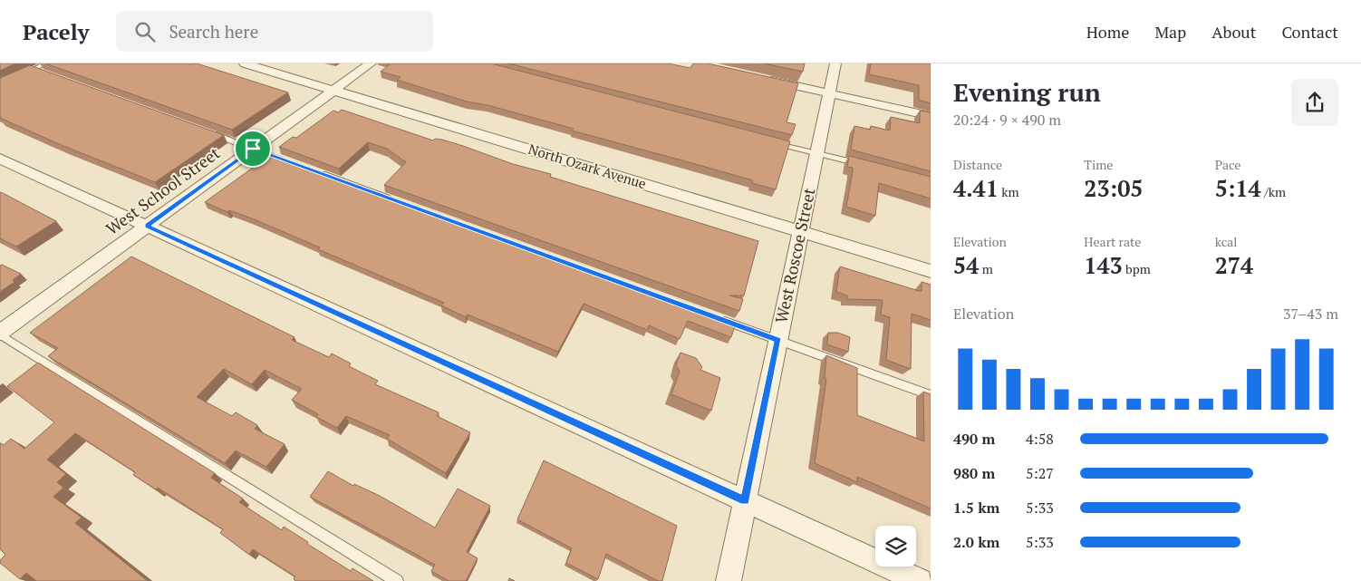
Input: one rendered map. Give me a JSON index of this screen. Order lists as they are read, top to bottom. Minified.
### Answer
{"streets":{"street":["North Ozark Avenue","West School Street","West Roscoe Street"]},"crossings":[["North Ozark Avenue","West School Street"],["North Ozark Avenue","West Roscoe Street"]],"page":{"header":"Pacely","search":"Search here","nav":["Home","Map","About","Contact"],"heading":["Evening run","20:24 · 9 × 490 m"],"stats":[["Distance","4.41 km"],["Time","23:05"],["Pace","5:14 /km"],["Elevation","54 m"],["Heart rate","143 bpm"],["kcal","274"]],"chart":["Elevation","37–43 m"],"list":[{"name":"490 m","note":"4:58"},{"name":"980 m","note":"5:27"},{"name":"1.5 km","note":"5:33"},{"name":"2.0 km","note":"5:33"}]}}
